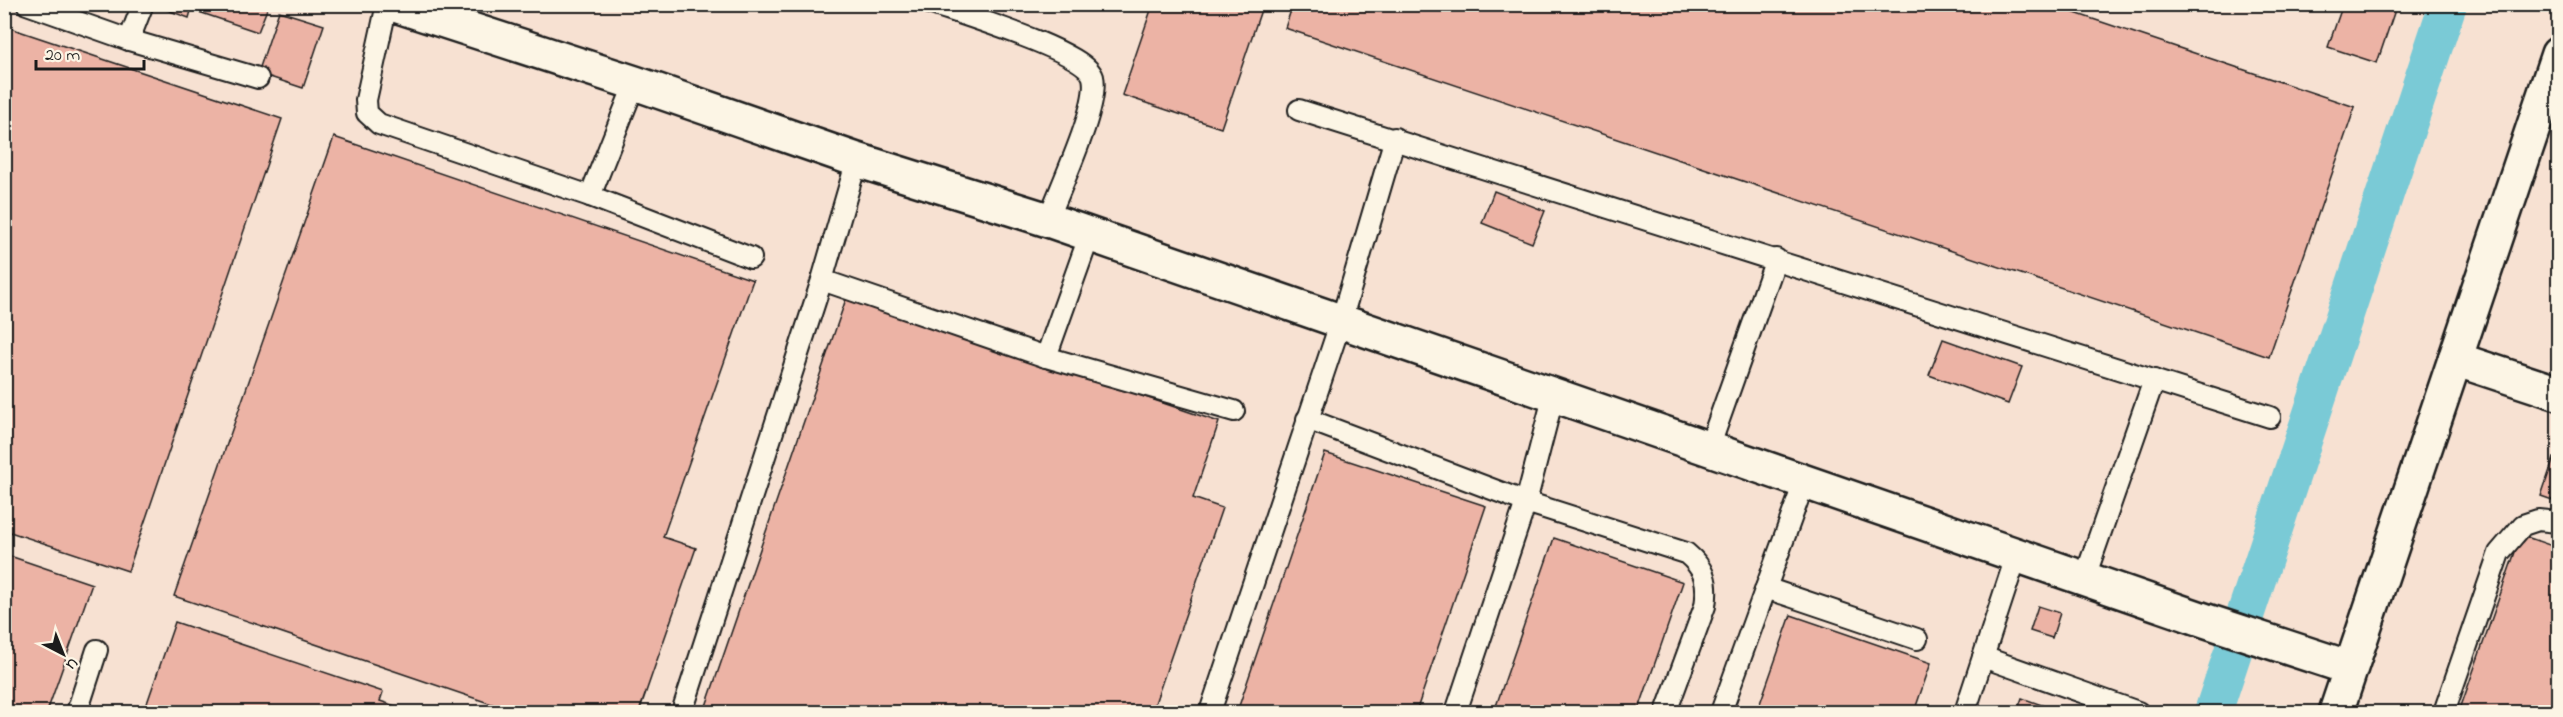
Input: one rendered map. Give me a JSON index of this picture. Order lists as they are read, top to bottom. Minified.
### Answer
{"scale_bar":"20 m","north":"bottom right"}
